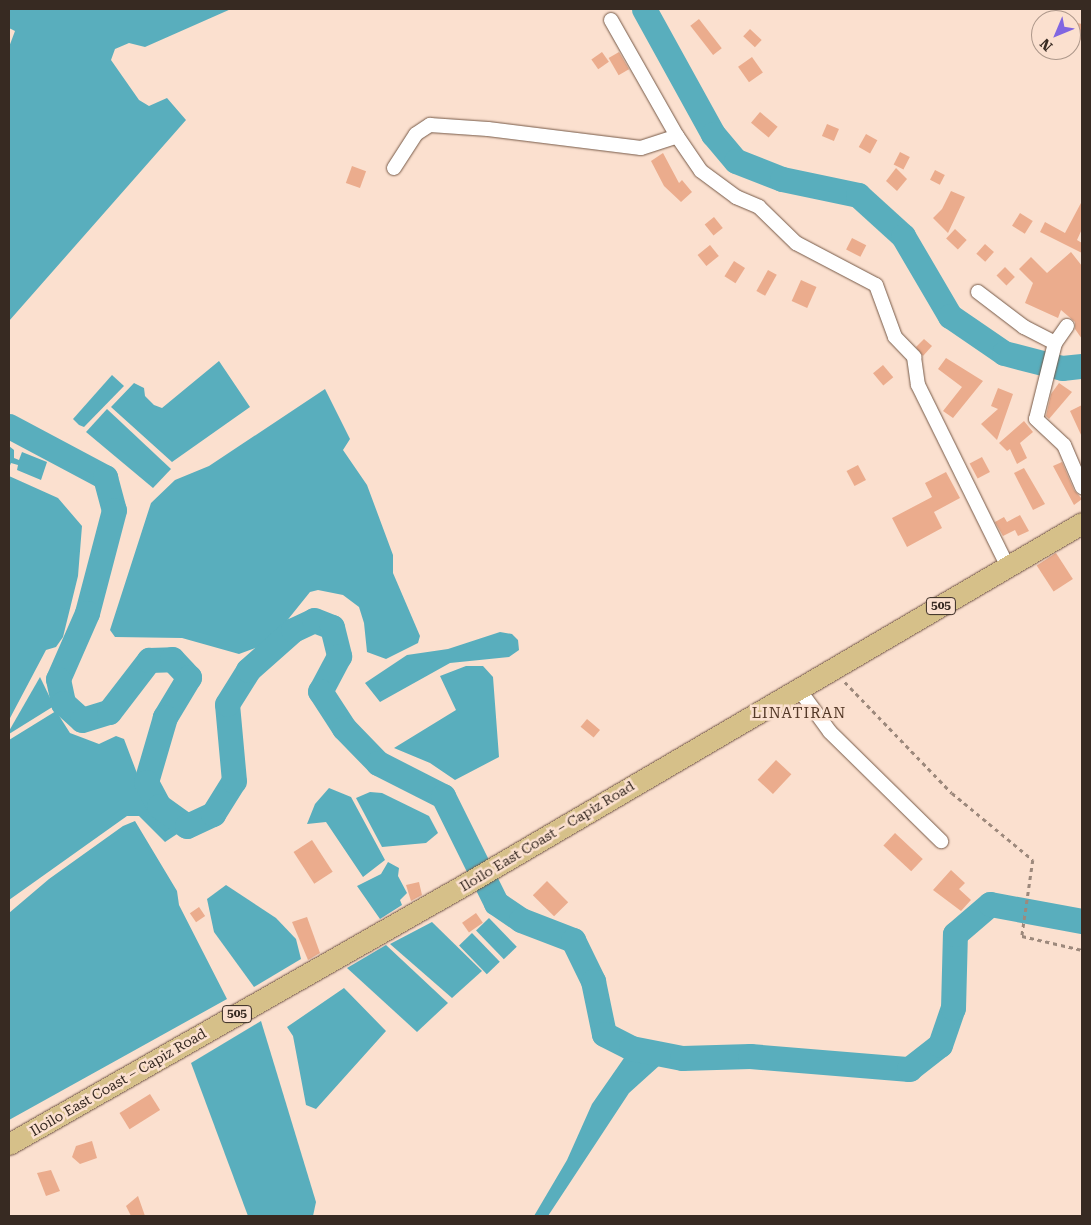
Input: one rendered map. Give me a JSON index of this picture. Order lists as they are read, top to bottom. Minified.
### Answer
{"streets":{"main road":["505","Iloilo East Coast – Capiz Road"]},"districts":["LINATIRAN"],"north":"bottom left"}
